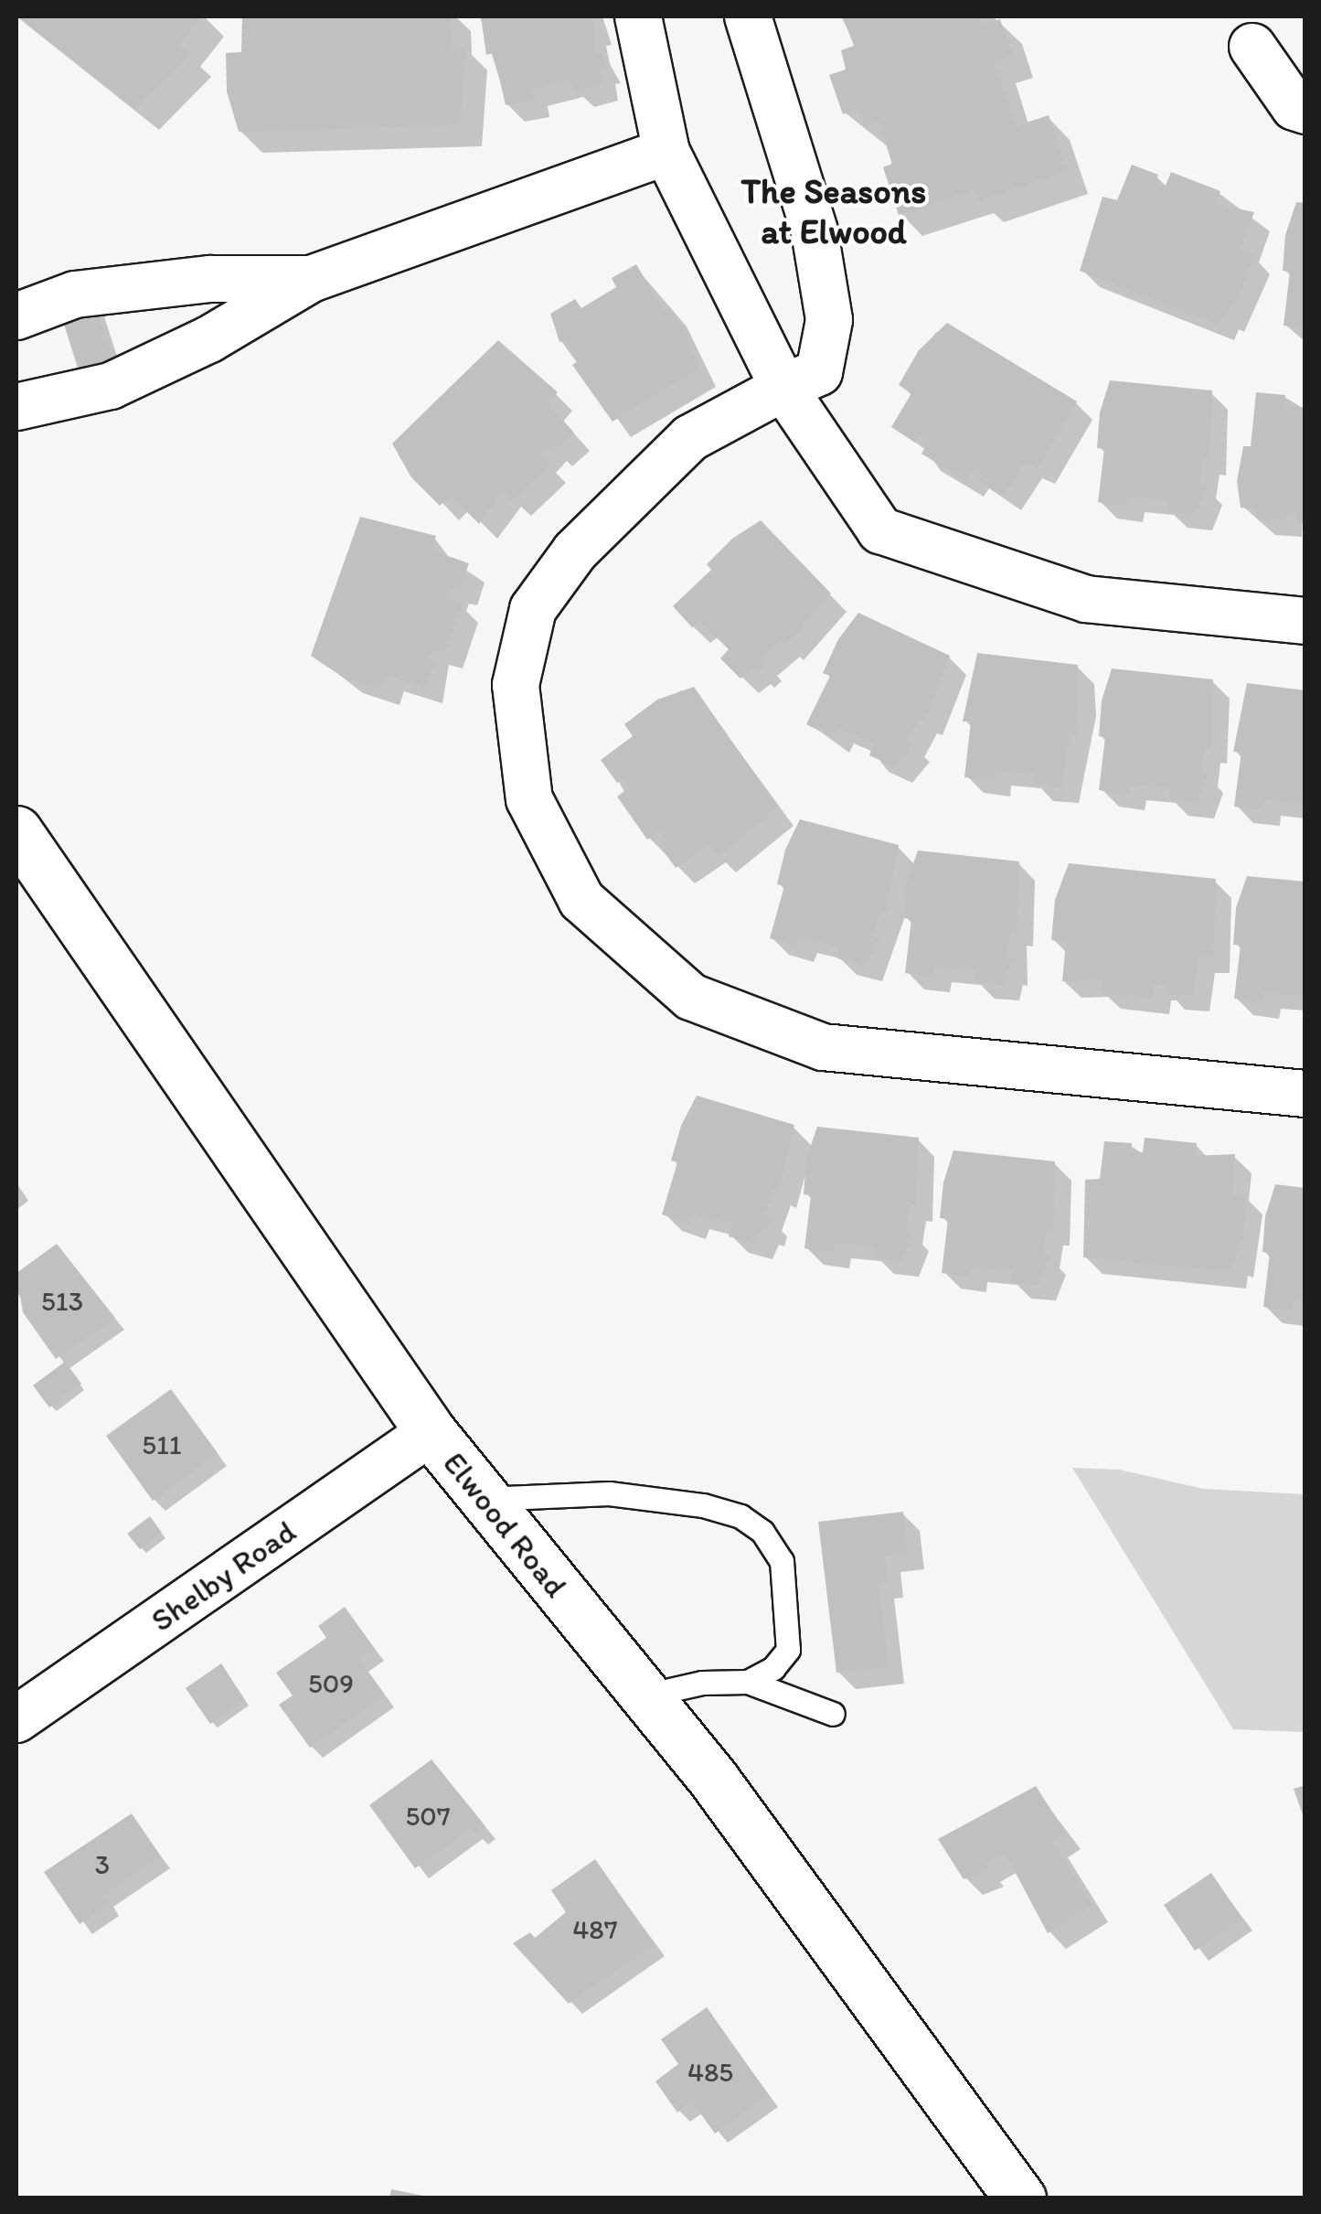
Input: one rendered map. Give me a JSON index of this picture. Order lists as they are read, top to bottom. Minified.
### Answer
{"streets":{"main road":["Elwood Road"],"street":["Shelby Road"]},"crossings":[["Elwood Road","Shelby Road"]],"districts":["The Seasons at Elwood"],"house_numbers":["513","511","509","507","3","487","485"]}
